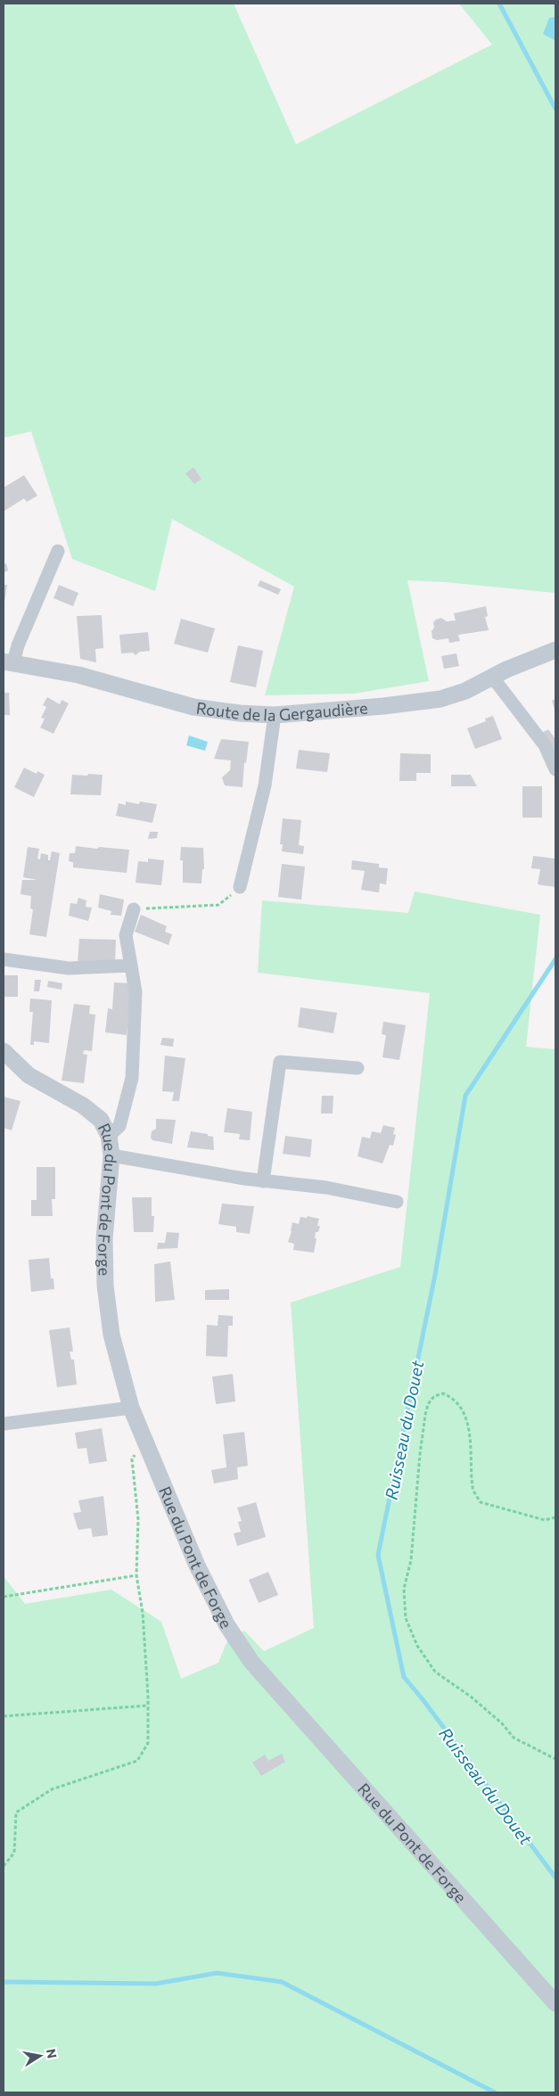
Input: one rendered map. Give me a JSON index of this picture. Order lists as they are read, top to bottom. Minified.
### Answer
{"streets":{"street":["Route de la Gergaudière","Rue du Pont de Forge"]},"water":["Ruisseau du Douet"],"north":"right"}
